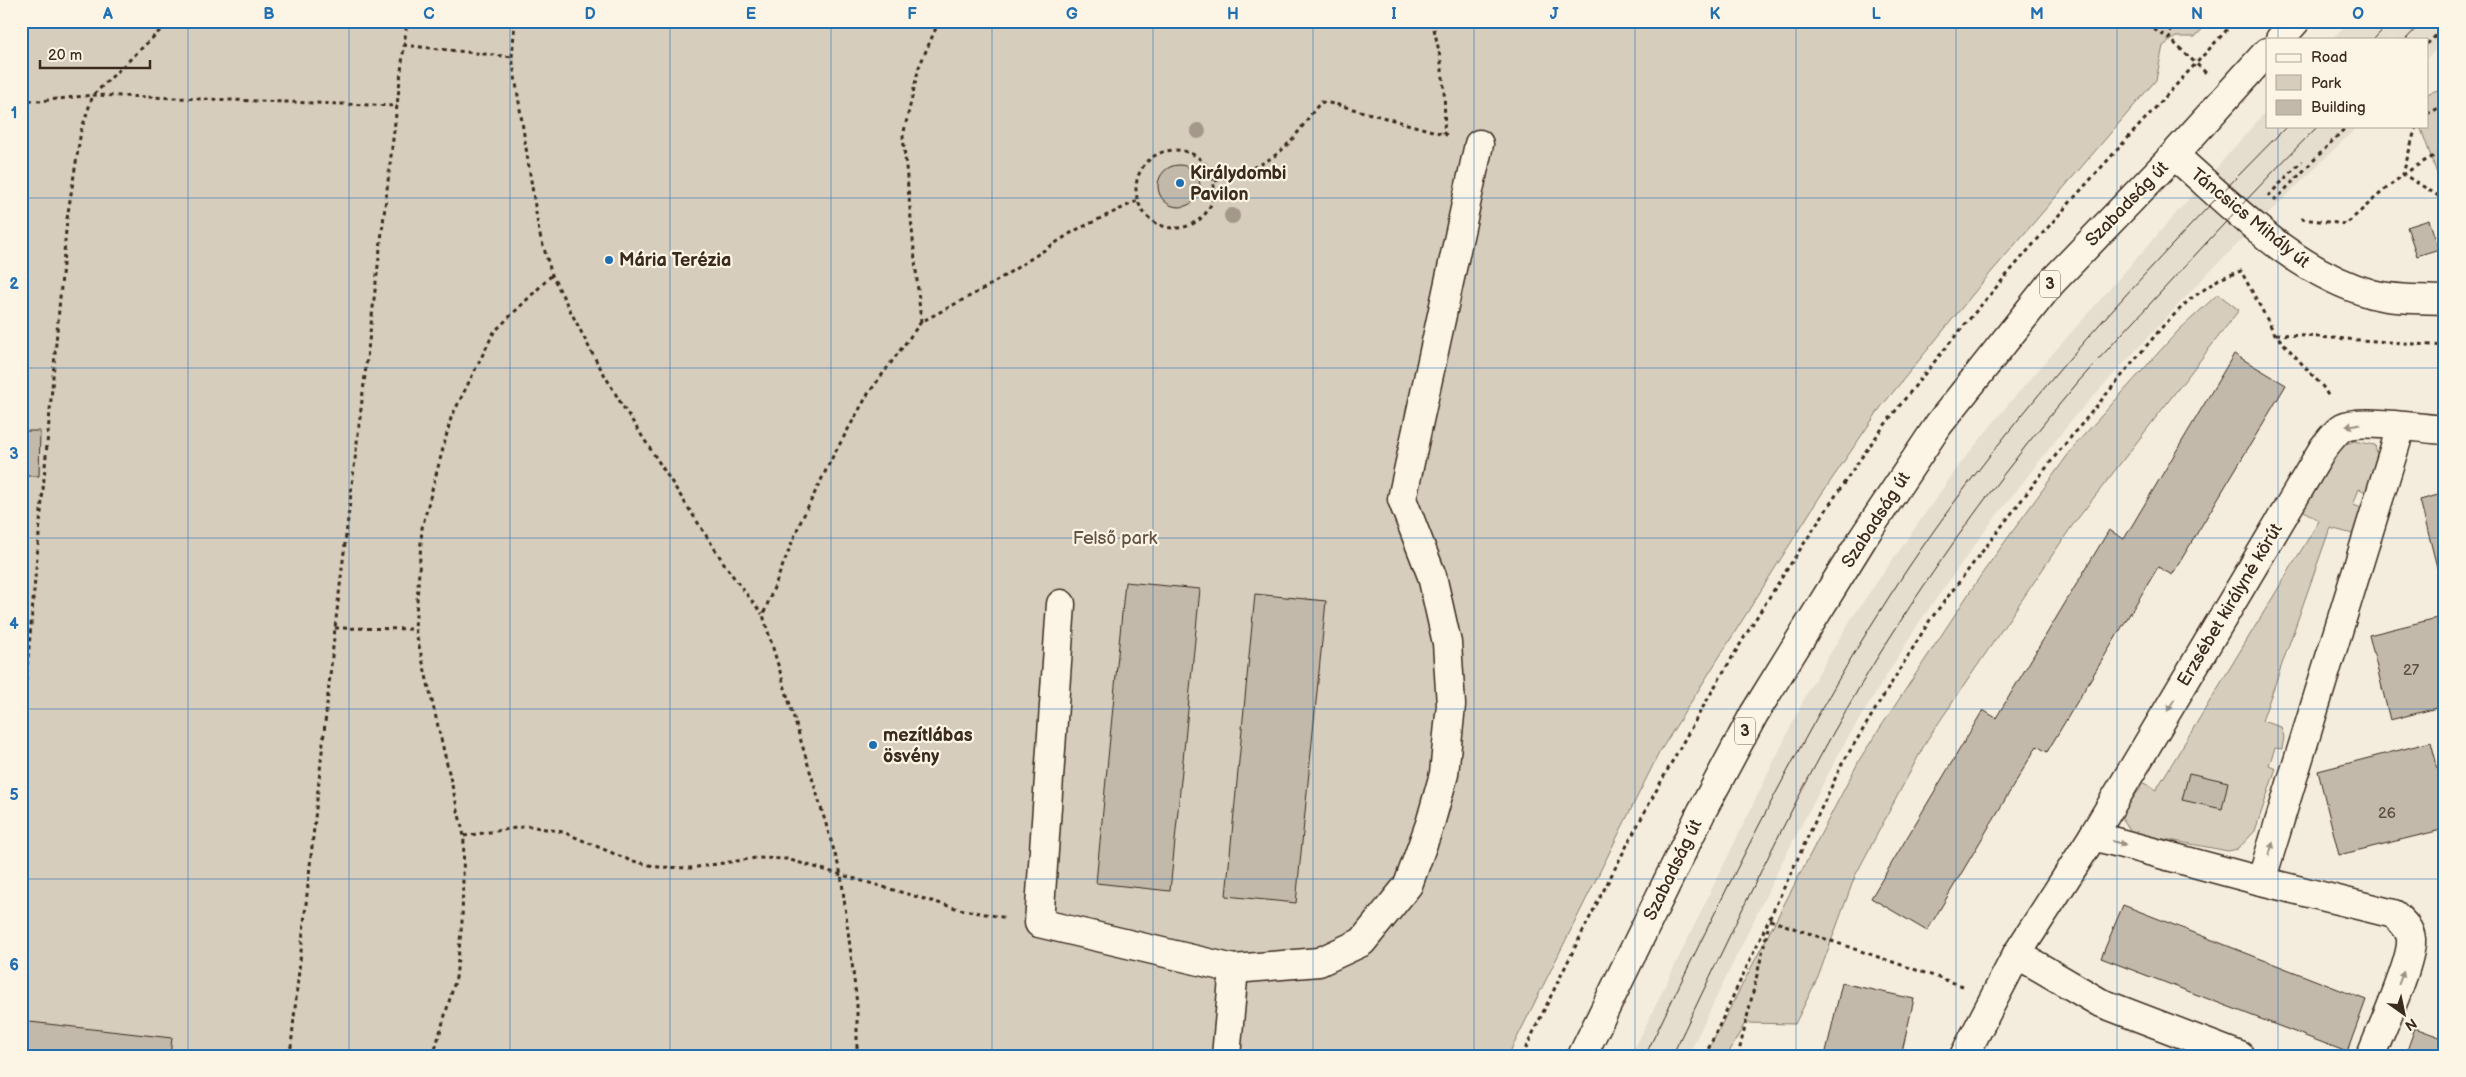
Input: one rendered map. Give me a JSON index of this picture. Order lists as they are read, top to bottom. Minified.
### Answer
{"streets":{"street":["Szabadság út","Táncsics Mihály út","3","Erzsébet királyné körút"]},"crossings":[["Szabadság út","Táncsics Mihály út"]],"parks":["Felső park"],"places":["Királydombi Pavilon","Mária Terézia","mezítlábas ösvény"],"house_numbers":["27","26"],"legend":["Road","Park","Building"],"scale_bar":"20 m","north":"bottom right","grid":{"columns":["A","B","C","D","E","F","G","H","I","J","K","L","M","N","O"],"rows":["1","2","3","4","5","6"]}}
